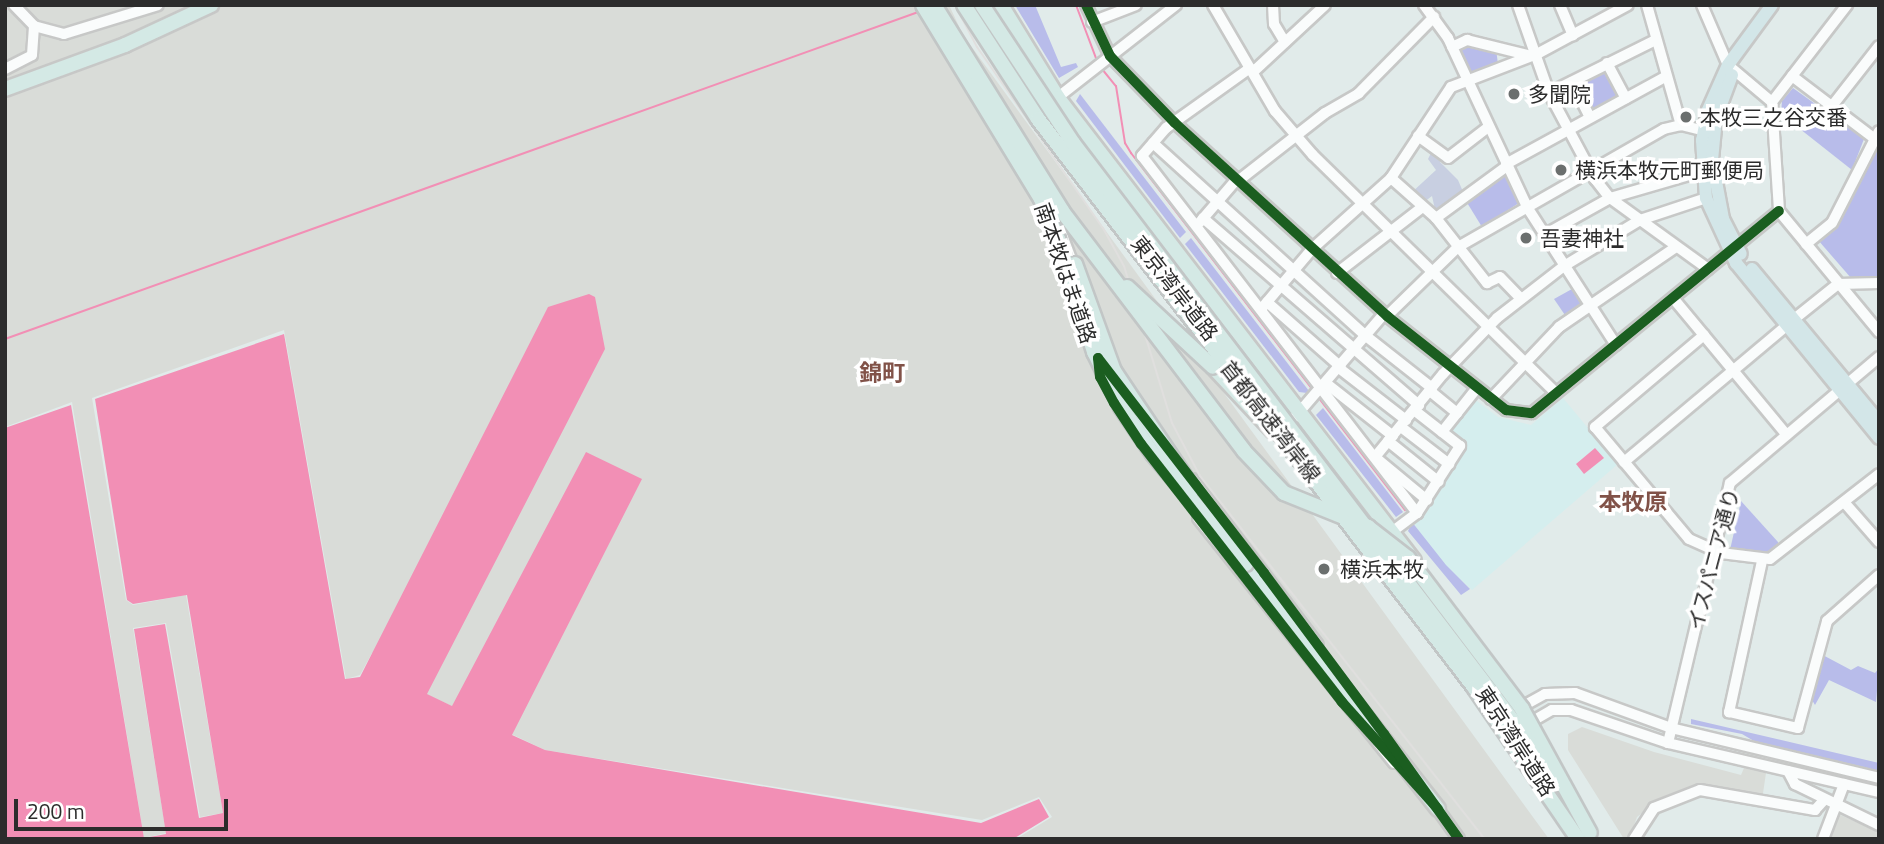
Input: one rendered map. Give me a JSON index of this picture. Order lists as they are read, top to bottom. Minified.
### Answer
{"streets":{"highway":["南本牧はま道路","東京湾岸道路","首都高速湾岸線"],"street":["イスパニア通り"]},"crossings":[["東京湾岸道路","首都高速湾岸線"]],"districts":["錦町","本牧原"],"places":["多聞院","本牧三之谷交番","横浜本牧元町郵便局","吾妻神社","横浜本牧"],"scale_bar":"200 m"}
